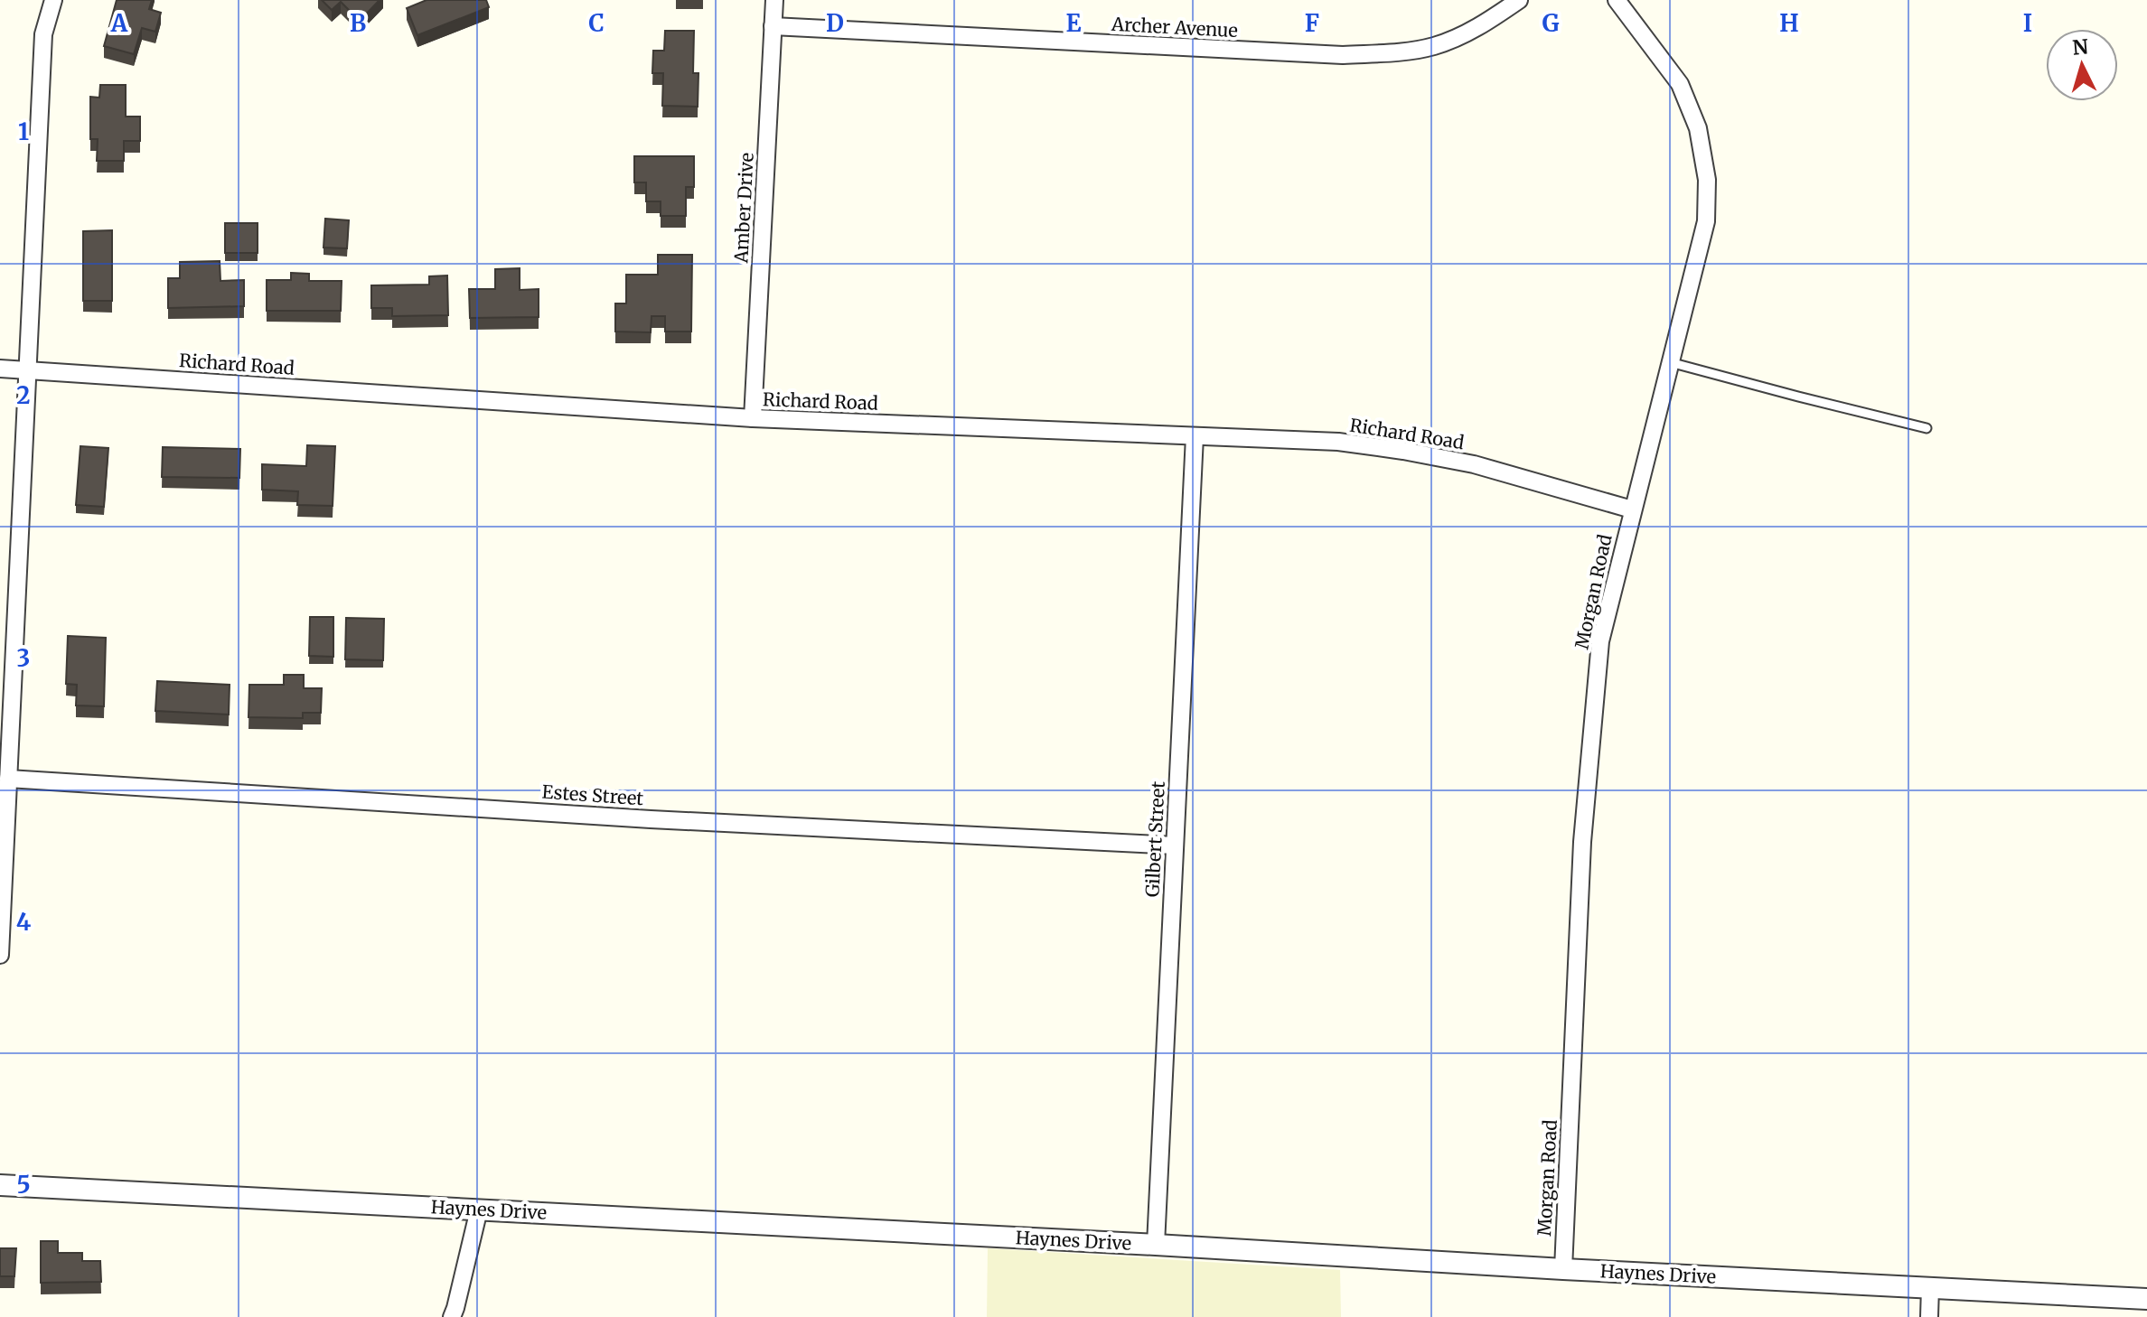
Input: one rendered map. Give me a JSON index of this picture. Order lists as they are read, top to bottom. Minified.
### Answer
{"streets":{"street":["Archer Avenue","Amber Drive","Richard Road","Morgan Road","Estes Street","Gilbert Street","Haynes Drive"]},"crossings":[["Archer Avenue","Amber Drive"],["Amber Drive","Richard Road"],["Richard Road","Morgan Road"],["Richard Road","Gilbert Street"],["Morgan Road","Haynes Drive"],["Estes Street","Gilbert Street"],["Gilbert Street","Haynes Drive"]],"north":"top","grid":{"columns":["A","B","C","D","E","F","G","H","I"],"rows":["1","2","3","4","5"]}}
